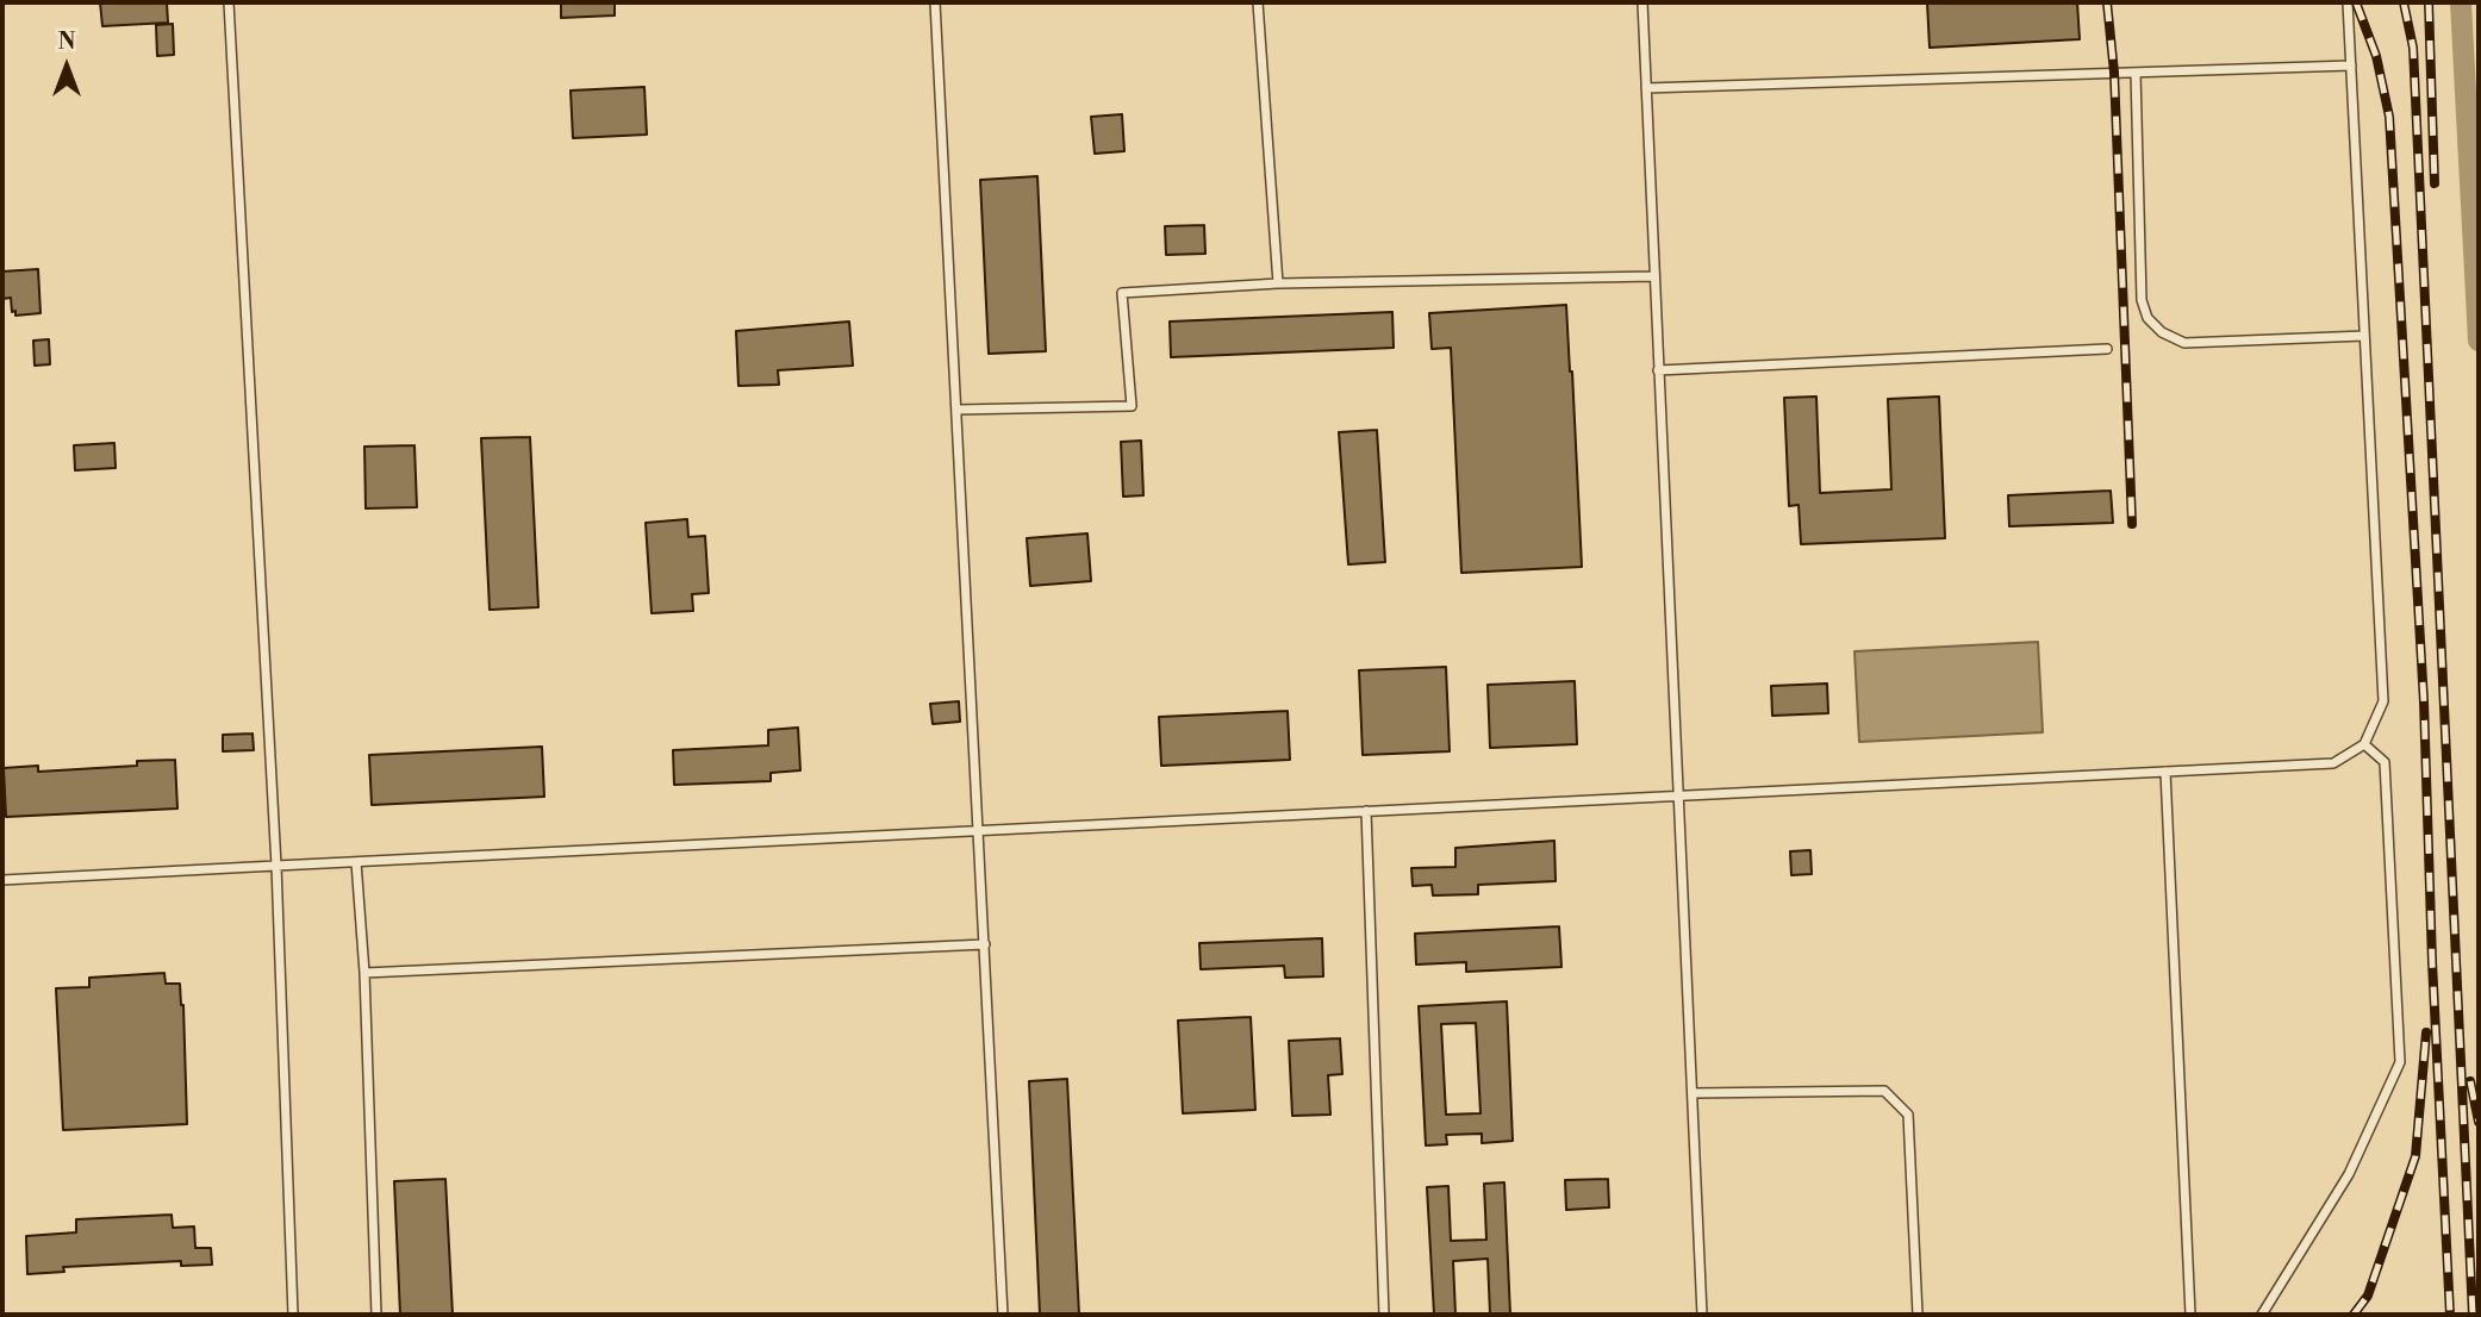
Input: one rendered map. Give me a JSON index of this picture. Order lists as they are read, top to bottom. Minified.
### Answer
{"north":"top"}
